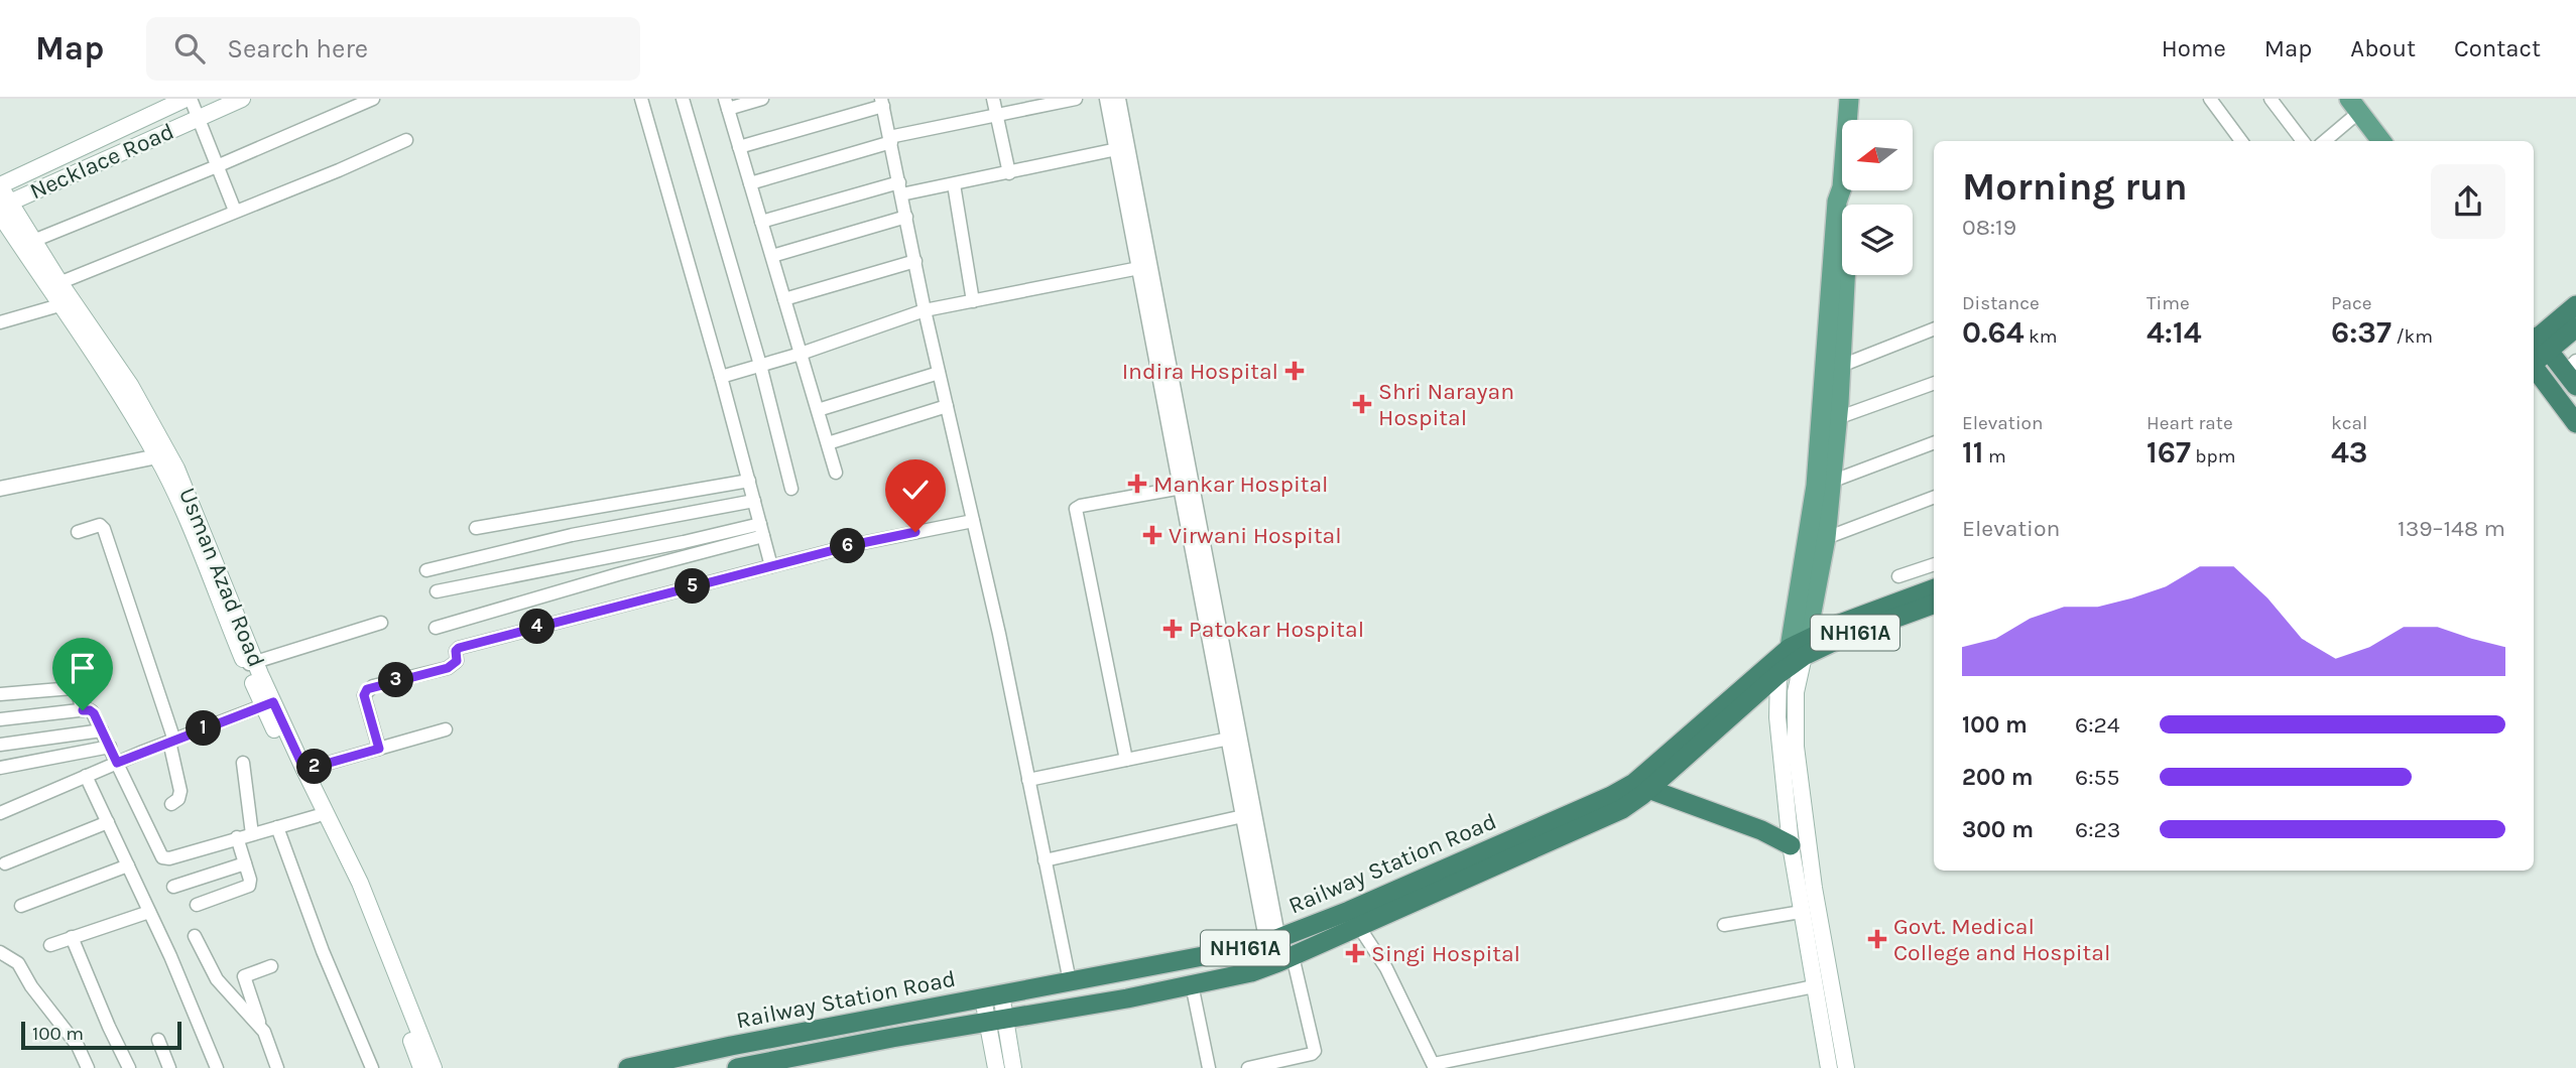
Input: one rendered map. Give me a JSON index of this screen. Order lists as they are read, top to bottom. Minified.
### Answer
{"streets":{"highway":["NH161A","Railway Station Road"],"main road":["Necklace Road","Usman Azad Road"]},"crossings":[["Necklace Road","Usman Azad Road"],["NH161A","Railway Station Road"]],"places":{"health":["Indira Hospital","Shri Narayan Hospital","Mankar Hospital","Virwani Hospital","Patokar Hospital","Govt. Medical College and Hospital","Singi Hospital"]},"scale_bar":"100 m","north":"left","page":{"header":"Map","search":"Search here","nav":["Home","Map","About","Contact"],"heading":["Morning run","08:19"],"stats":[["Distance","0.64 km"],["Time","4:14"],["Pace","6:37 /km"],["Elevation","11 m"],["Heart rate","167 bpm"],["kcal","43"]],"chart":["Elevation","139–148 m"],"pins":["6","5","4","3","1","2"],"list":[{"name":"100 m","note":"6:24"},{"name":"200 m","note":"6:55"},{"name":"300 m","note":"6:23"}],"scale":"100 m"}}
